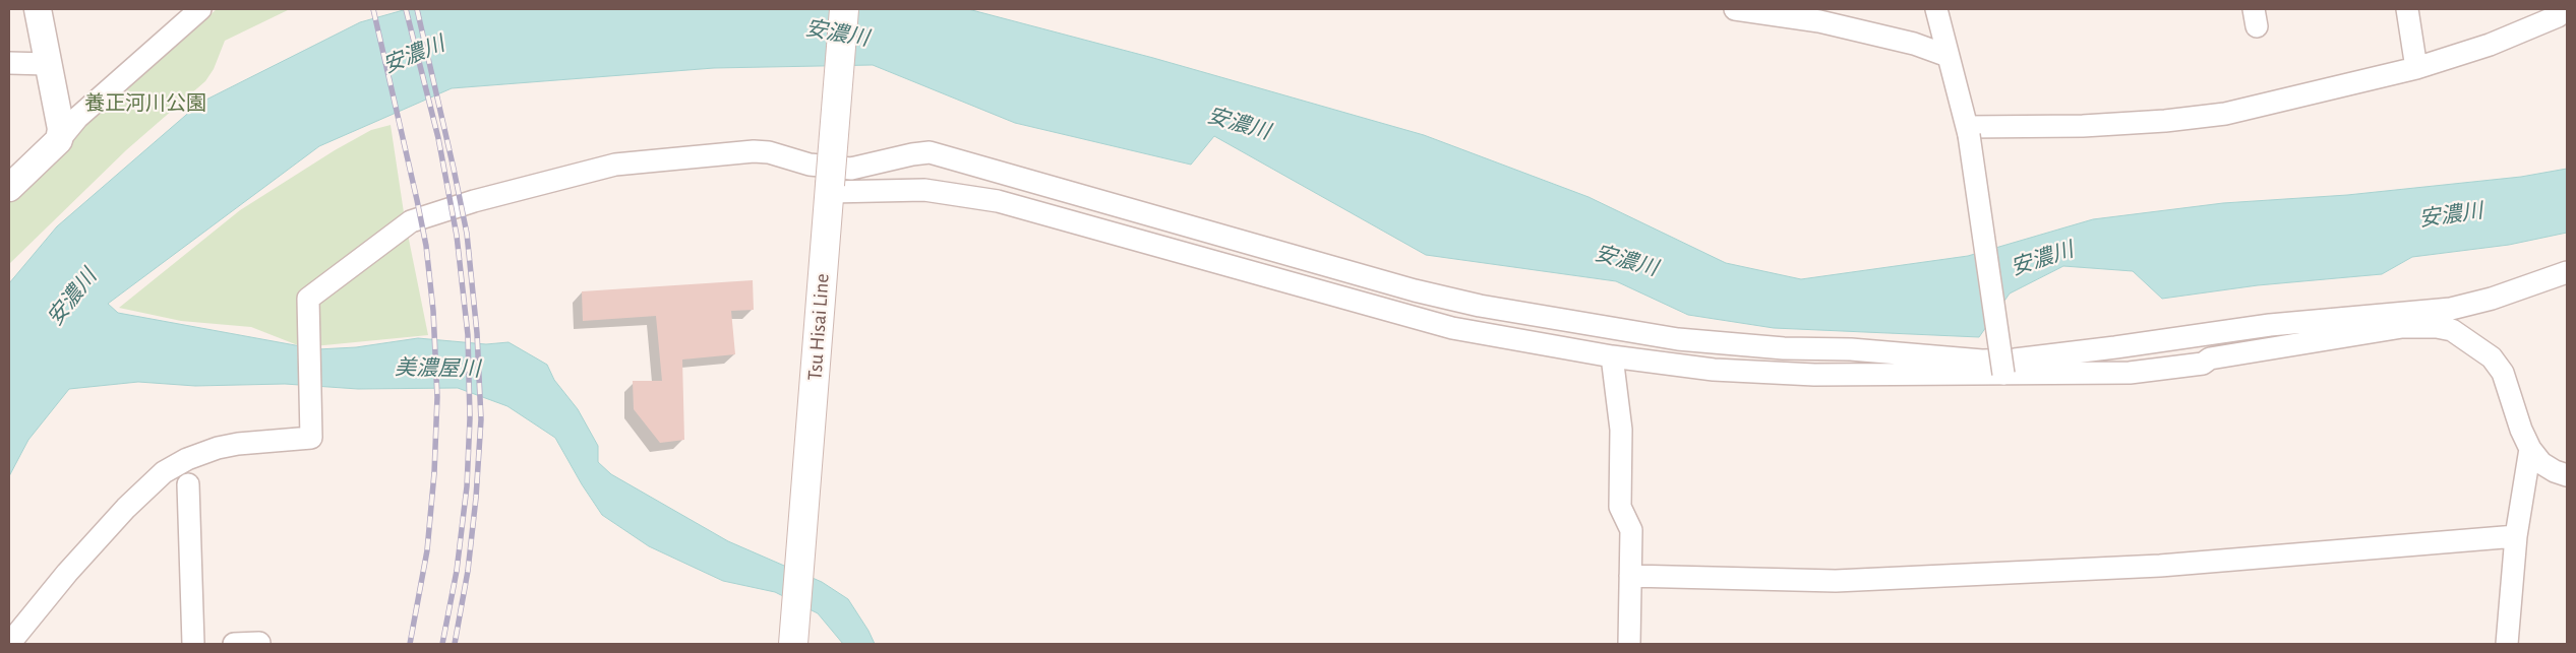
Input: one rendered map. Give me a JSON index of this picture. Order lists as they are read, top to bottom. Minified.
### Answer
{"streets":{"main road":["Tsu Hisai Line"]},"water":["安濃川","美濃屋川"],"parks":["養正河川公園"]}
